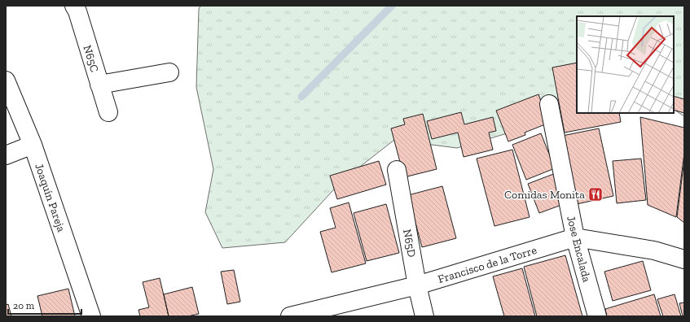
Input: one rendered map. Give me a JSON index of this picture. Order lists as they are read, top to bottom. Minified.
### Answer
{"streets":{"street":["N65C","Joaquín Pareja","N65D","Jose Encalada","Francisco de la Torre"]},"crossings":[["N65D","Francisco de la Torre"],["Jose Encalada","Francisco de la Torre"]],"places":{"restaurant":["Comidas Monita"]},"scale_bar":"20 m"}
